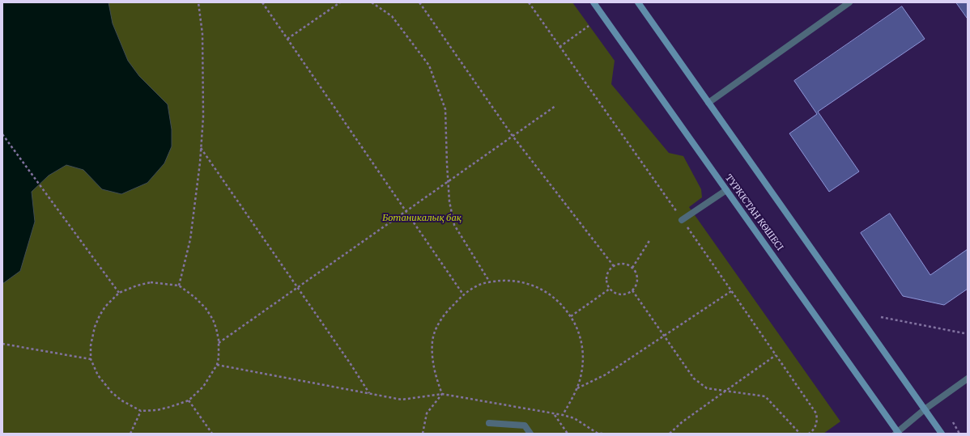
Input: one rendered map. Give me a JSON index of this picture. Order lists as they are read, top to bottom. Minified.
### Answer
{"streets":{"main road":["ТҮРКІСТАН КӨШЕСІ"]},"parks":["Ботаникалық бақ"]}
